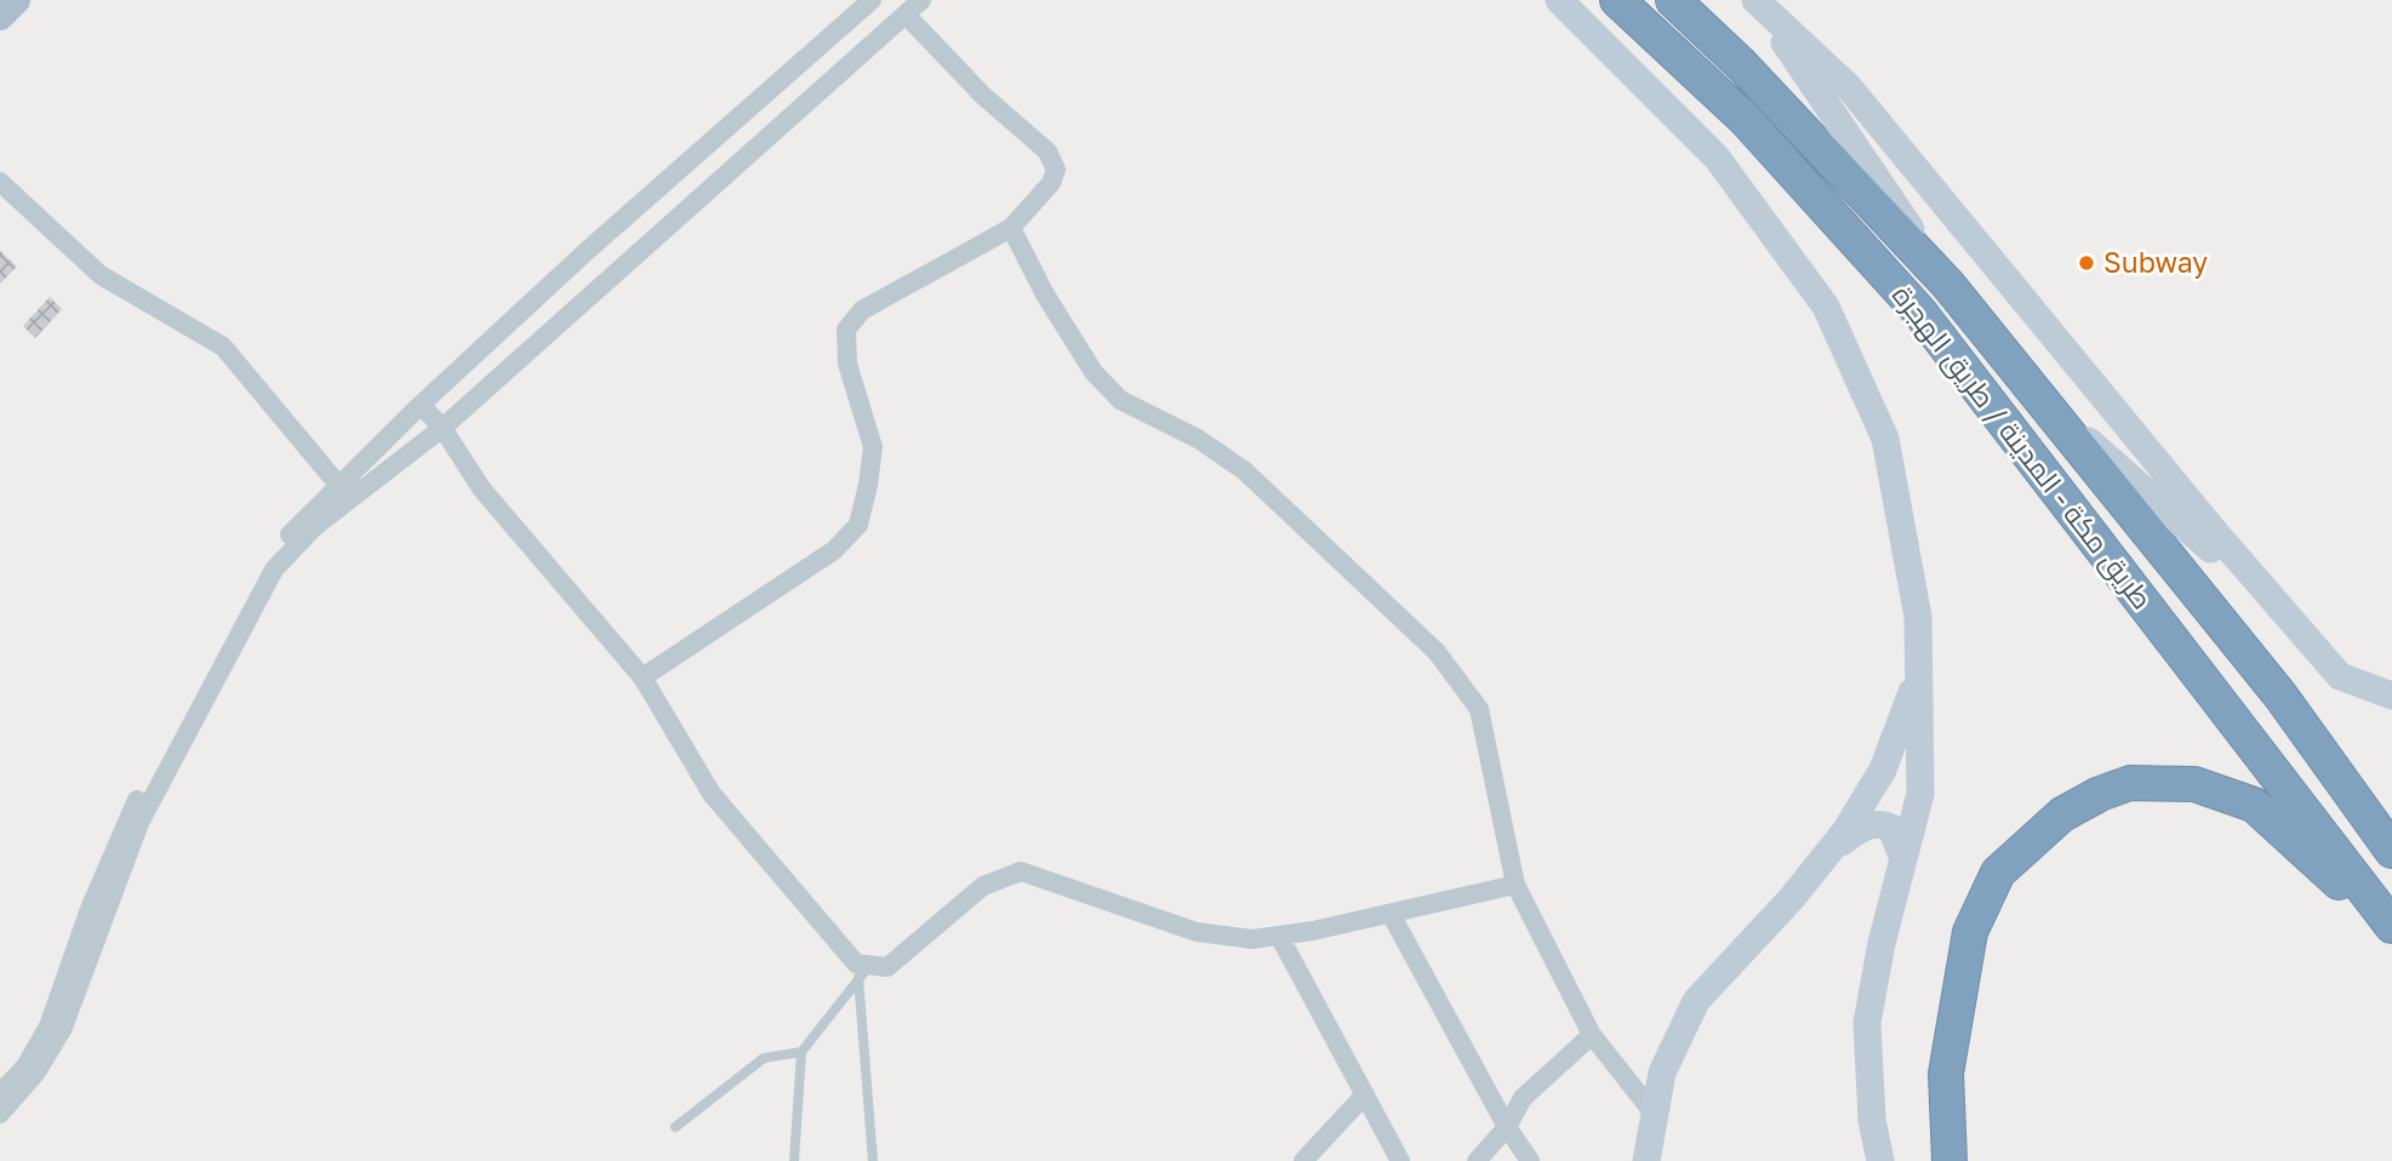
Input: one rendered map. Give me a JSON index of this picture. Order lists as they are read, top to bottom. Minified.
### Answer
{"streets":{"highway":["طريق مكة - المدينة / طريق الهجرة"]},"places":["Subway"]}
